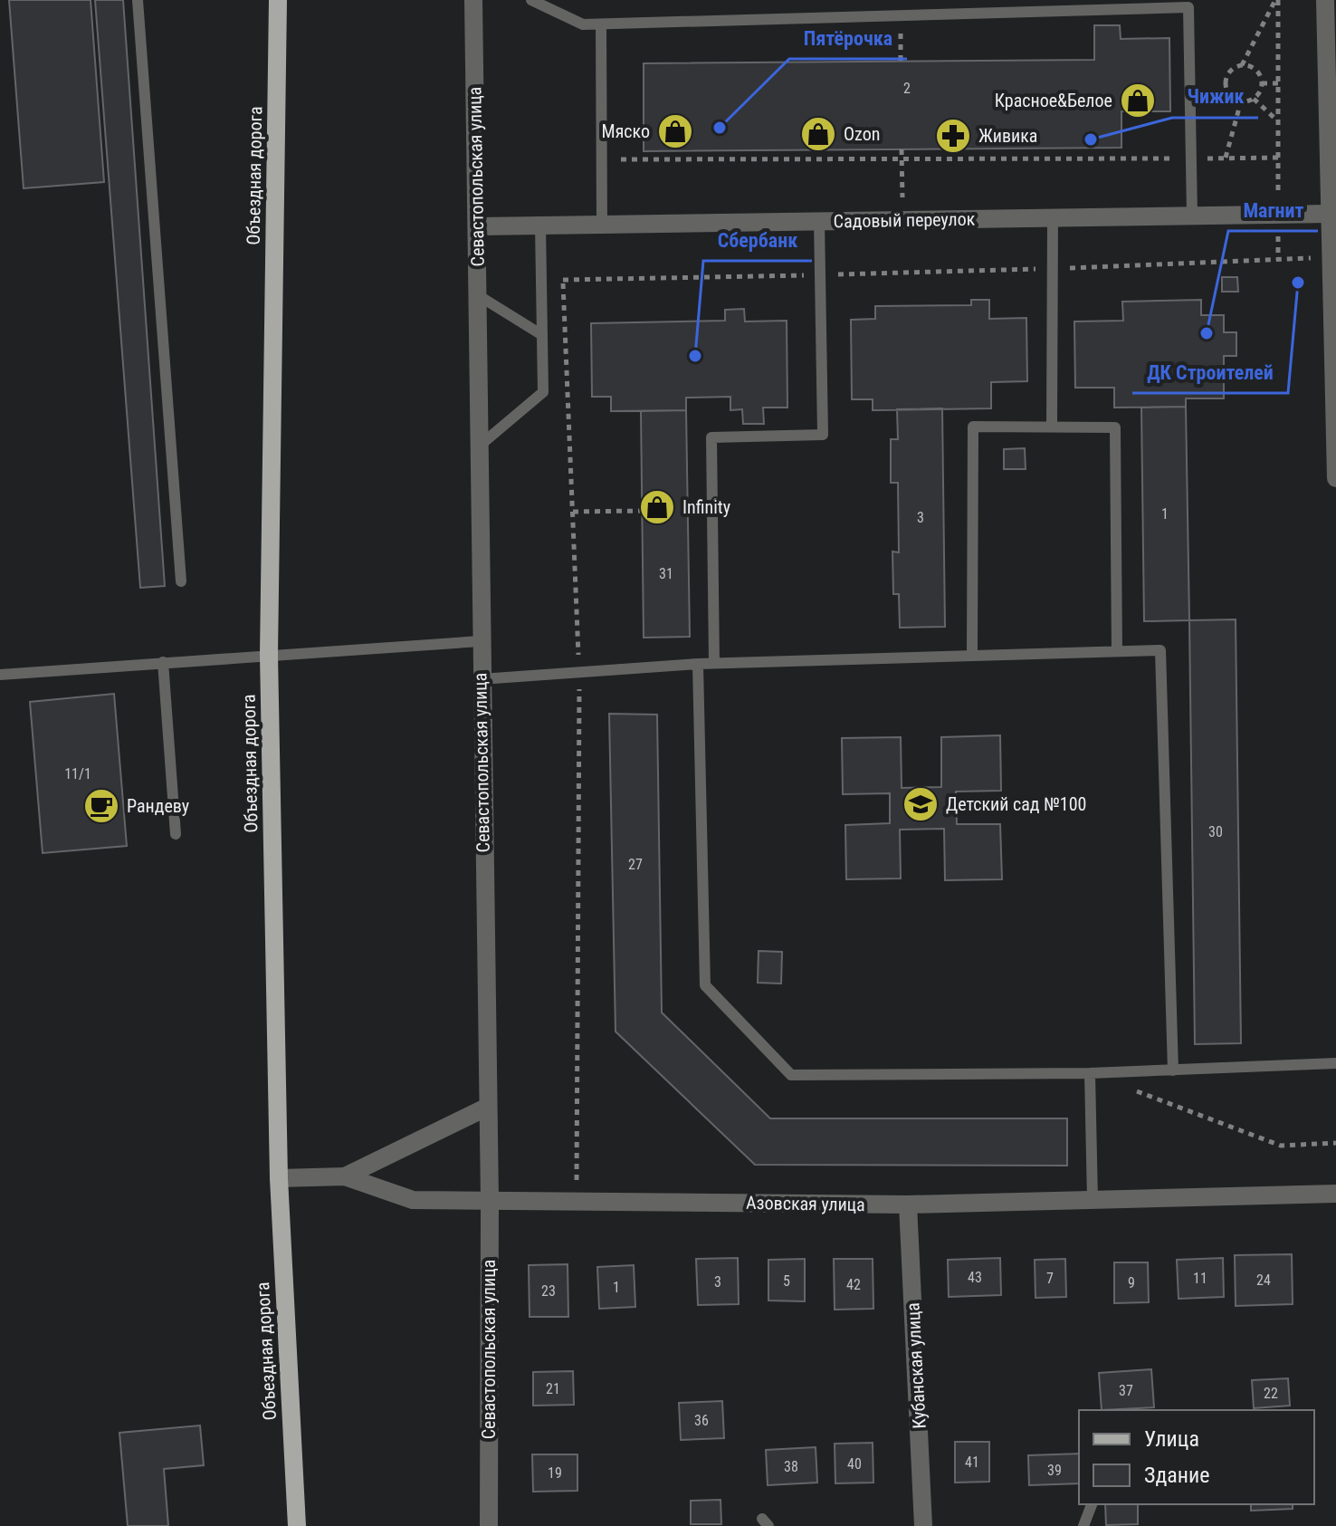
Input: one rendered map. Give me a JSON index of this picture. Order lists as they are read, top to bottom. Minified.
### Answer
{"streets":{"main road":["Объездная дорога"],"street":["Севастопольская улица","Садовый переулок","Азовская улица","Кубанская улица"]},"crossings":[["Объездная дорога","Азовская улица"],["Севастопольская улица","Садовый переулок"],["Севастопольская улица","Азовская улица"],["Азовская улица","Кубанская улица"]],"places":{"shop":["Красное&Белое","Мяско","Ozon","Infinity"],"other":["Пятёрочка","Чижик","ДК Строителей","Магнит","Сбербанк"],"pharmacy":["Живика"],"school or university":["Детский сад №100"],"cafe":["Рандеву"]},"house_numbers":["2","1","3","31","11/1","30","27","43","7","11","24","5","3","9","42","1","23","21","37","22","36","41","40","38","39","19"],"legend":["Улица","Здание"]}
